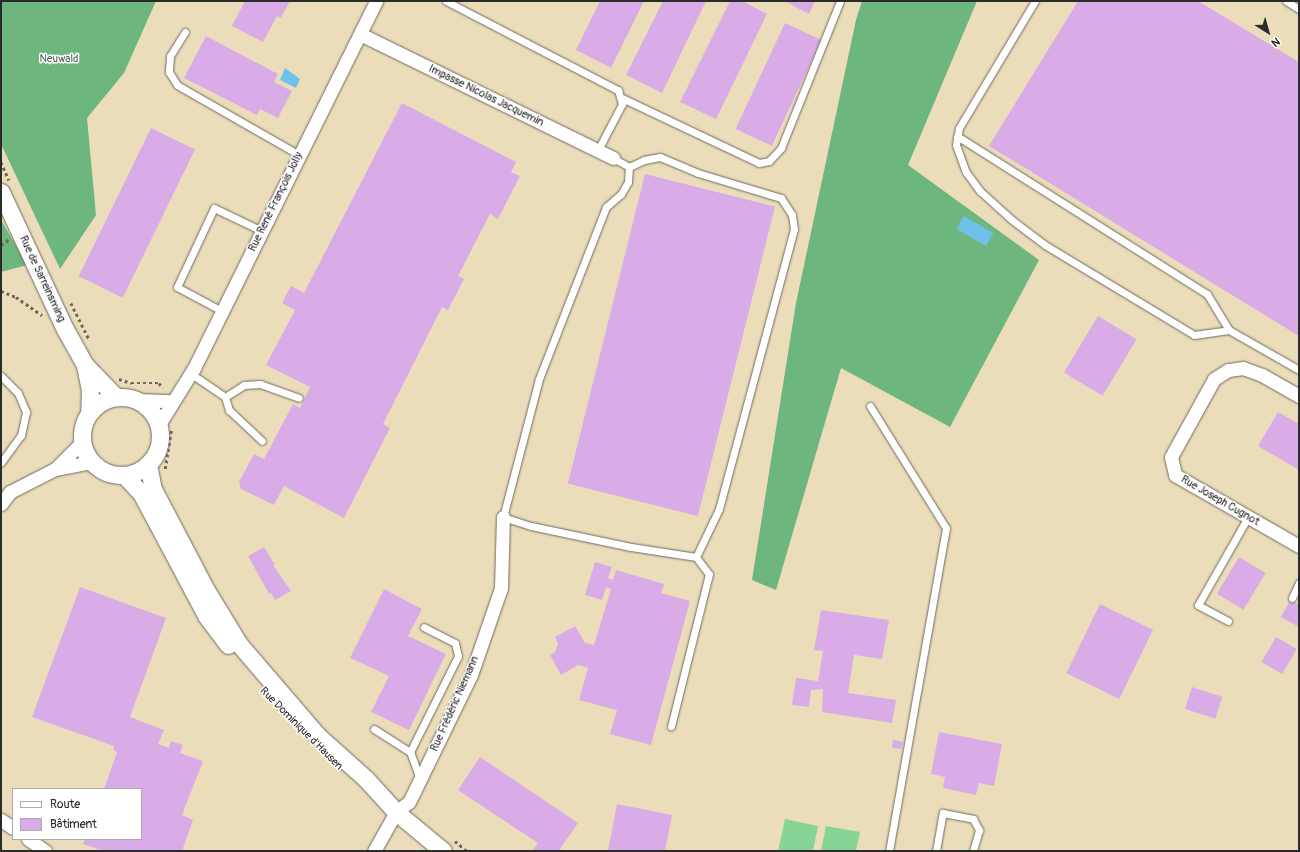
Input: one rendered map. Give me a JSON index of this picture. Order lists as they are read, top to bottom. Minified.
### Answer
{"streets":{"street":["Impasse Nicolas Jacquemin","Rue René François Jolly","Rue de Sarreinsming","Rue Joseph Cugnot","Rue Frédéric Niemann","Rue Dominique d'Hausen"]},"crossings":[["Impasse Nicolas Jacquemin","Rue René François Jolly"],["Rue René François Jolly","Rue de Sarreinsming"],["Rue René François Jolly","Rue Dominique d'Hausen"],["Rue de Sarreinsming","Rue Dominique d'Hausen"],["Rue Frédéric Niemann","Rue Dominique d'Hausen"]],"parks":["Neuwald"],"legend":["Route","Bâtiment"],"north":"bottom right"}
